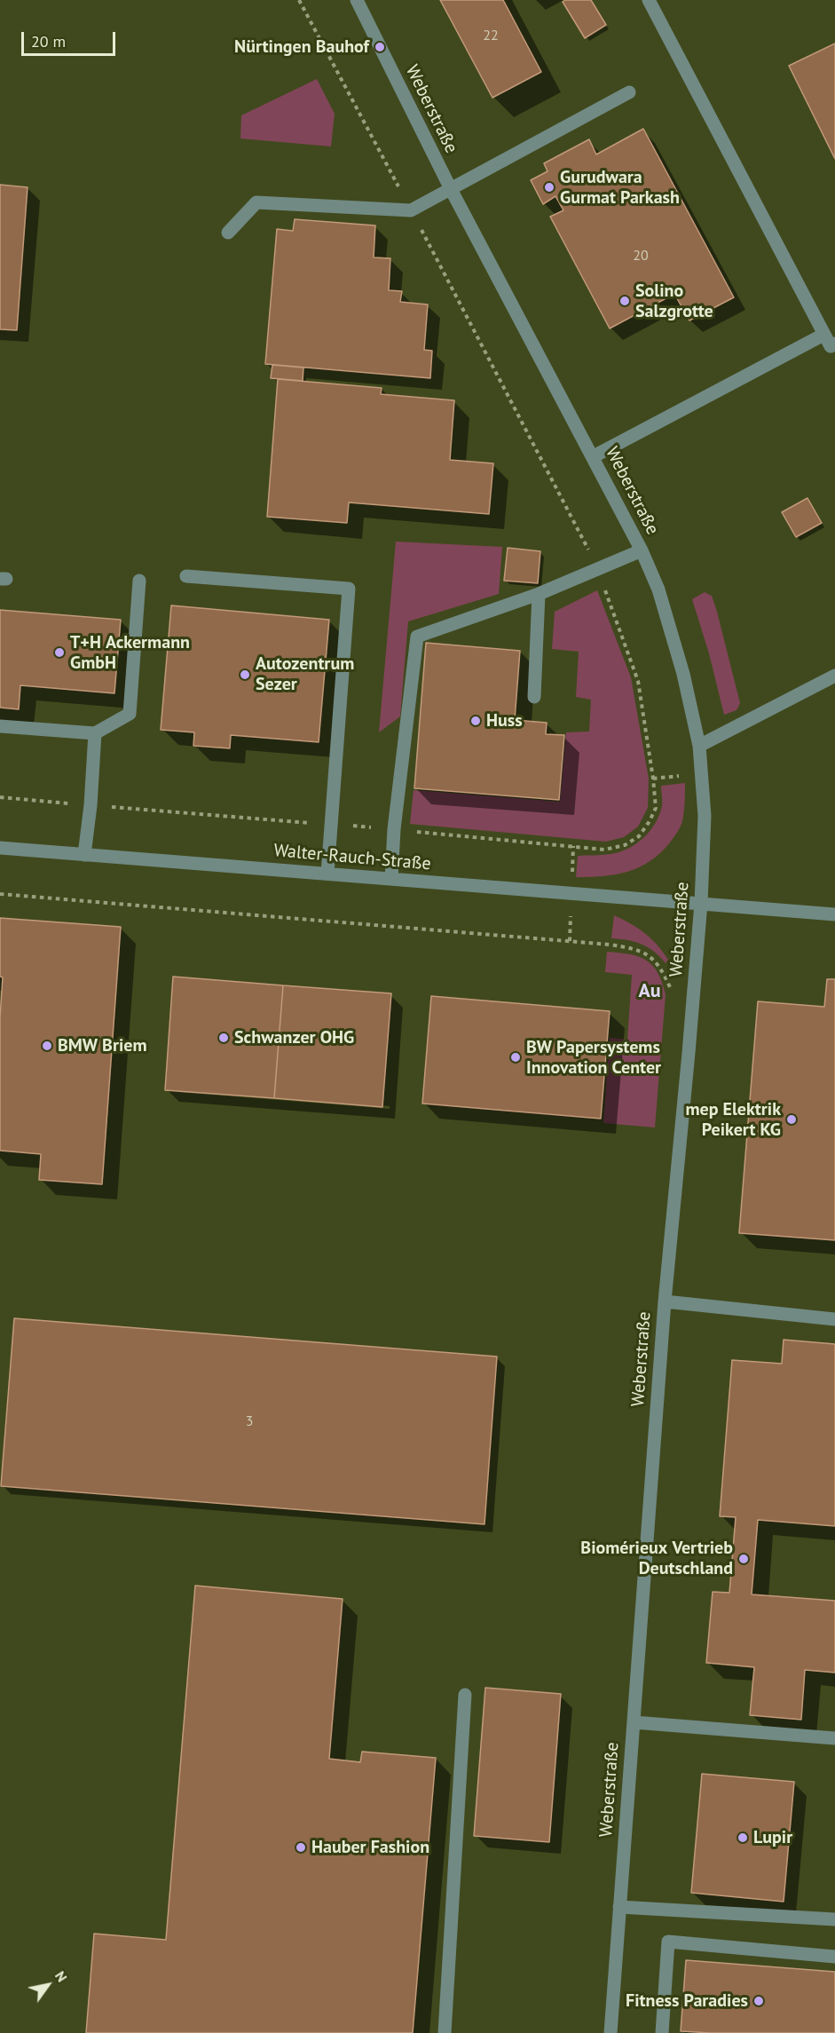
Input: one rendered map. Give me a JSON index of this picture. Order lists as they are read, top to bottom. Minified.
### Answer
{"streets":{"street":["Weberstraße","Walter-Rauch-Straße"]},"crossings":[["Weberstraße","Walter-Rauch-Straße"]],"districts":["Au"],"places":["Nürtingen Bauhof","Gurudwara Gurmat Parkash","Solino Salzgrotte","T+H Ackermann GmbH","Autozentrum Sezer","Huss","Schwanzer OHG","BMW Briem","BW Papersystems Innovation Center","mep Elektrik Peikert KG","Biomérieux Vertrieb Deutschland","Lupir","Hauber Fashion","Fitness Paradies"],"house_numbers":["22","20","3"],"scale_bar":"20 m","north":"top right"}
